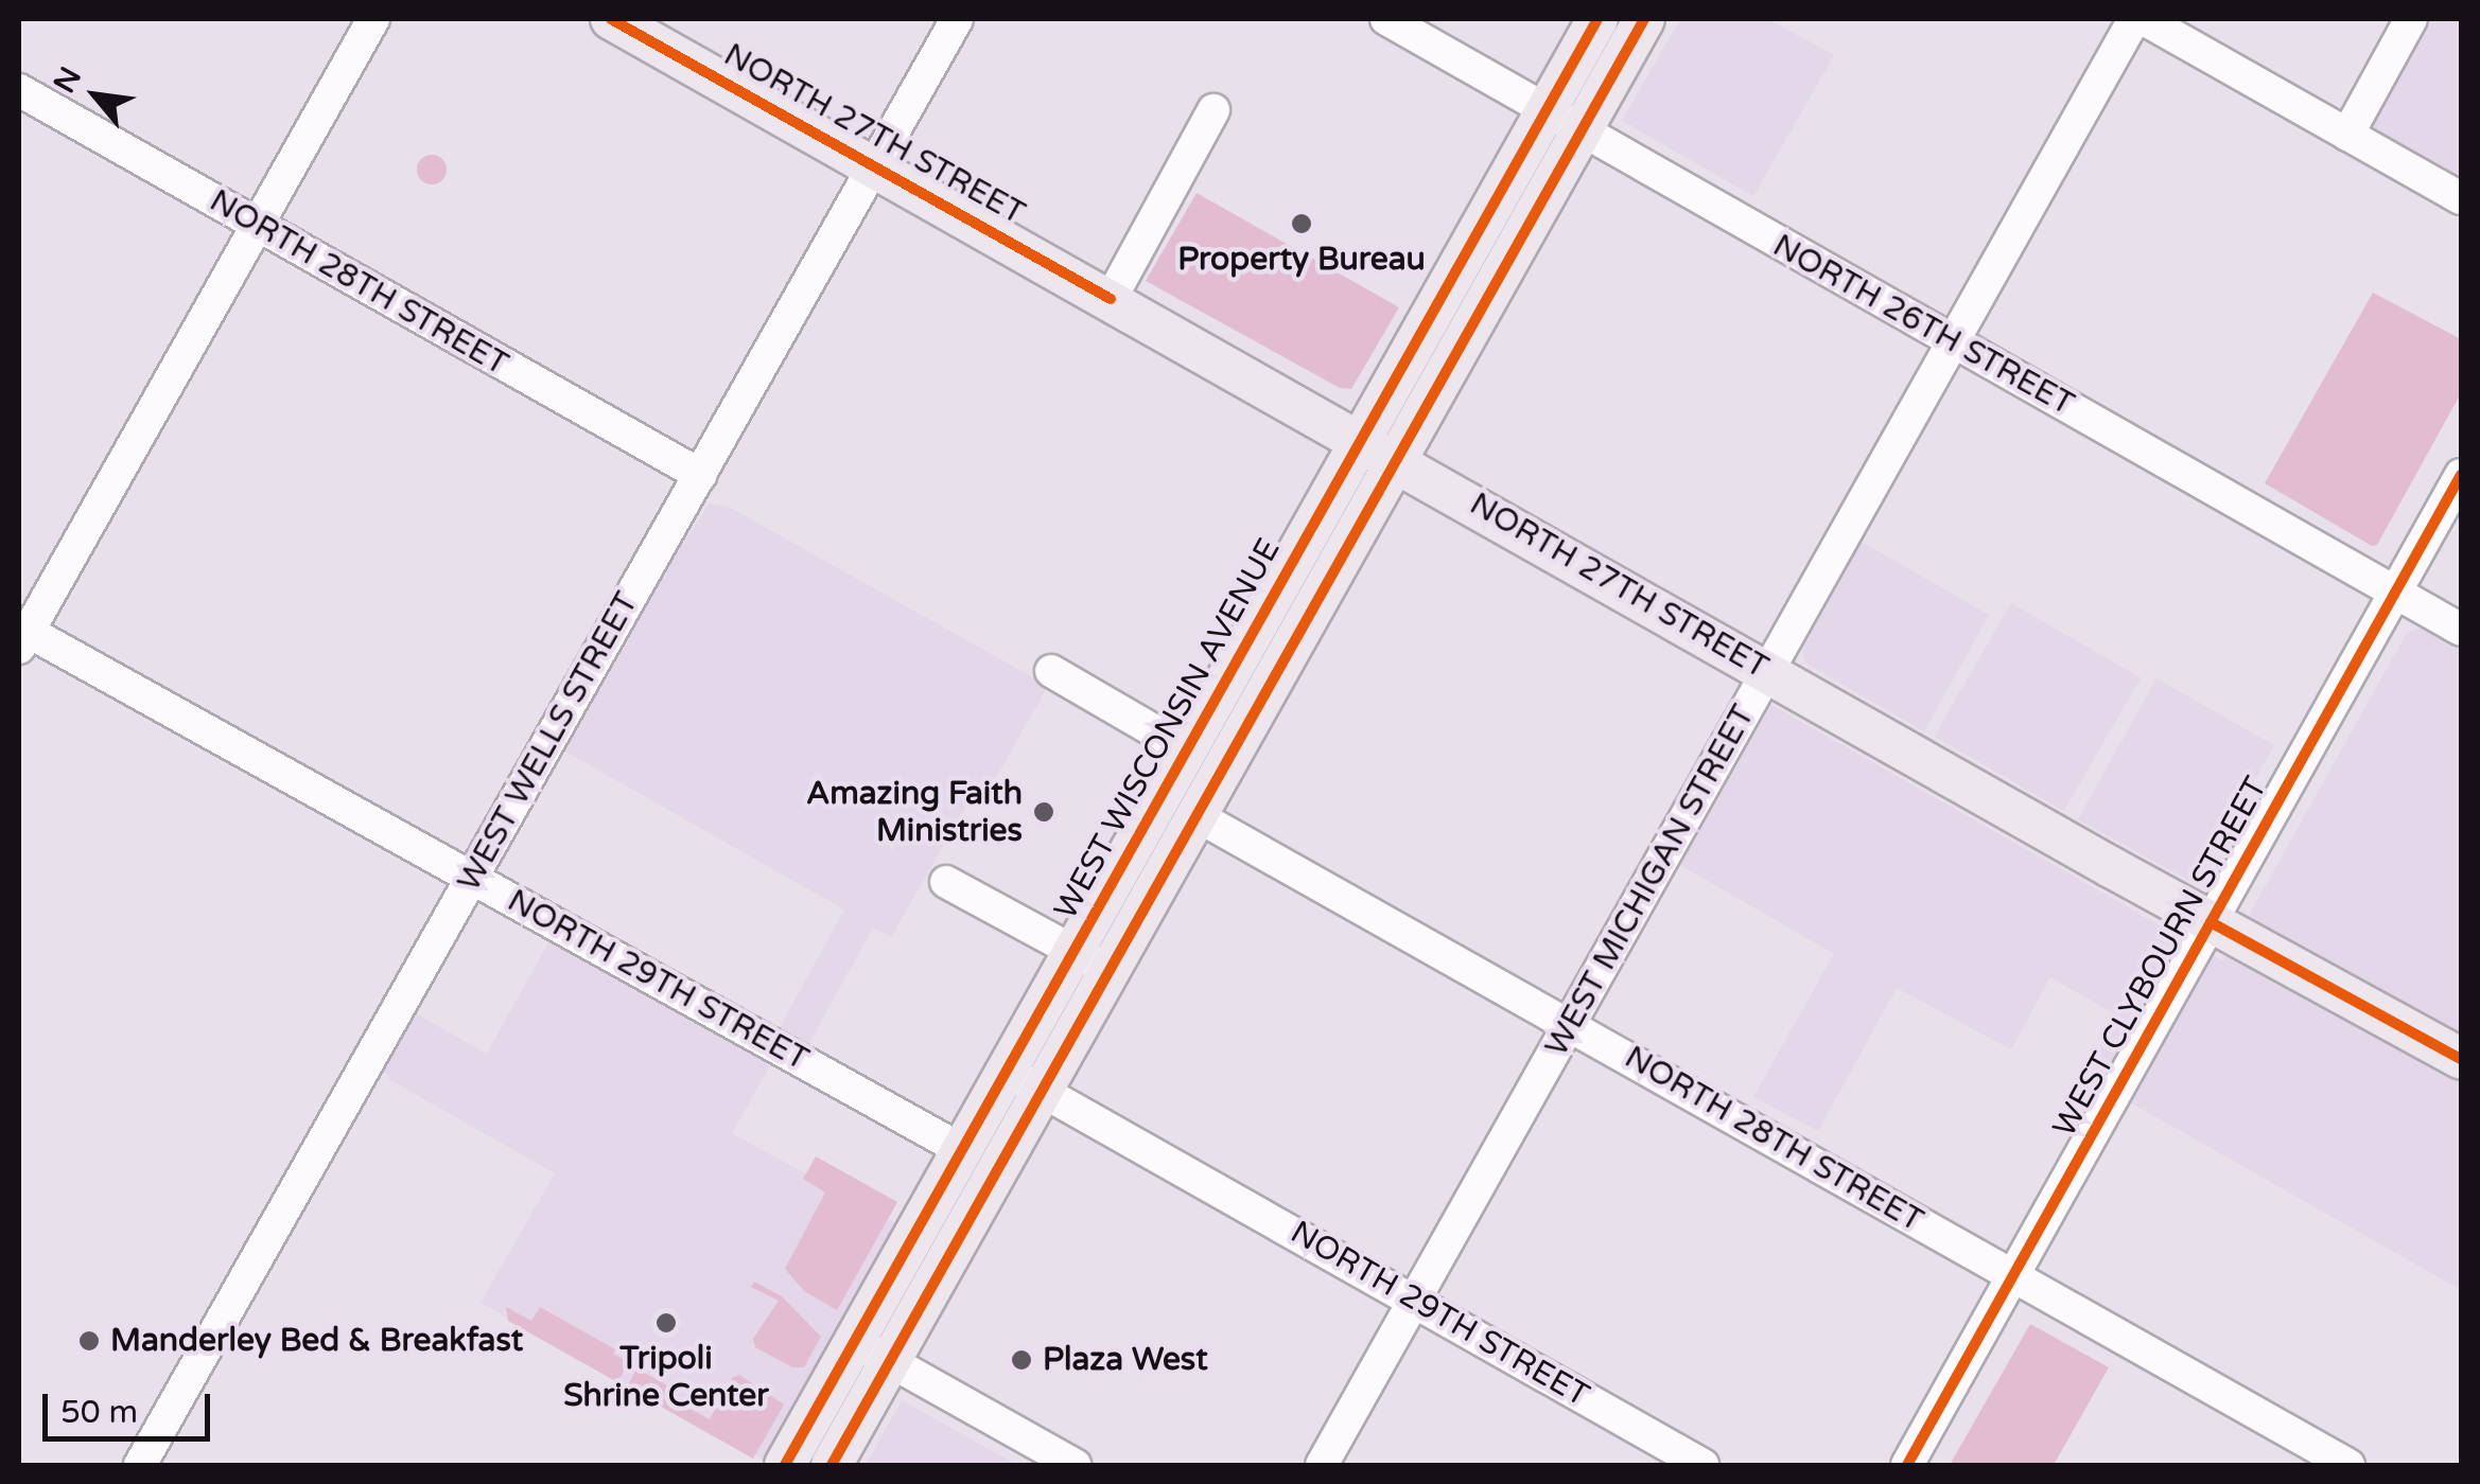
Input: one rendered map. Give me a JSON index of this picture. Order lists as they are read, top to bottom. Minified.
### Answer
{"streets":{"main road":["NORTH 27TH STREET","WEST WISCONSIN AVENUE"],"street":["NORTH 28TH STREET","NORTH 26TH STREET","WEST WELLS STREET","WEST MICHIGAN STREET","WEST CLYBOURN STREET","NORTH 29TH STREET"]},"crossings":[["NORTH 27TH STREET","WEST WISCONSIN AVENUE"],["NORTH 27TH STREET","WEST WELLS STREET"],["NORTH 27TH STREET","WEST MICHIGAN STREET"],["NORTH 27TH STREET","WEST CLYBOURN STREET"],["NORTH 28TH STREET","WEST WISCONSIN AVENUE"],["NORTH 28TH STREET","WEST WELLS STREET"],["NORTH 28TH STREET","WEST MICHIGAN STREET"],["NORTH 28TH STREET","WEST CLYBOURN STREET"],["NORTH 26TH STREET","WEST WISCONSIN AVENUE"],["NORTH 26TH STREET","WEST MICHIGAN STREET"],["NORTH 26TH STREET","WEST CLYBOURN STREET"],["WEST WISCONSIN AVENUE","NORTH 29TH STREET"],["WEST WELLS STREET","NORTH 29TH STREET"],["WEST MICHIGAN STREET","NORTH 29TH STREET"]],"places":["Property Bureau","Amazing Faith Ministries","Tripoli Shrine Center","Manderley Bed & Breakfast","Plaza West"],"scale_bar":"50 m","north":"top left"}
